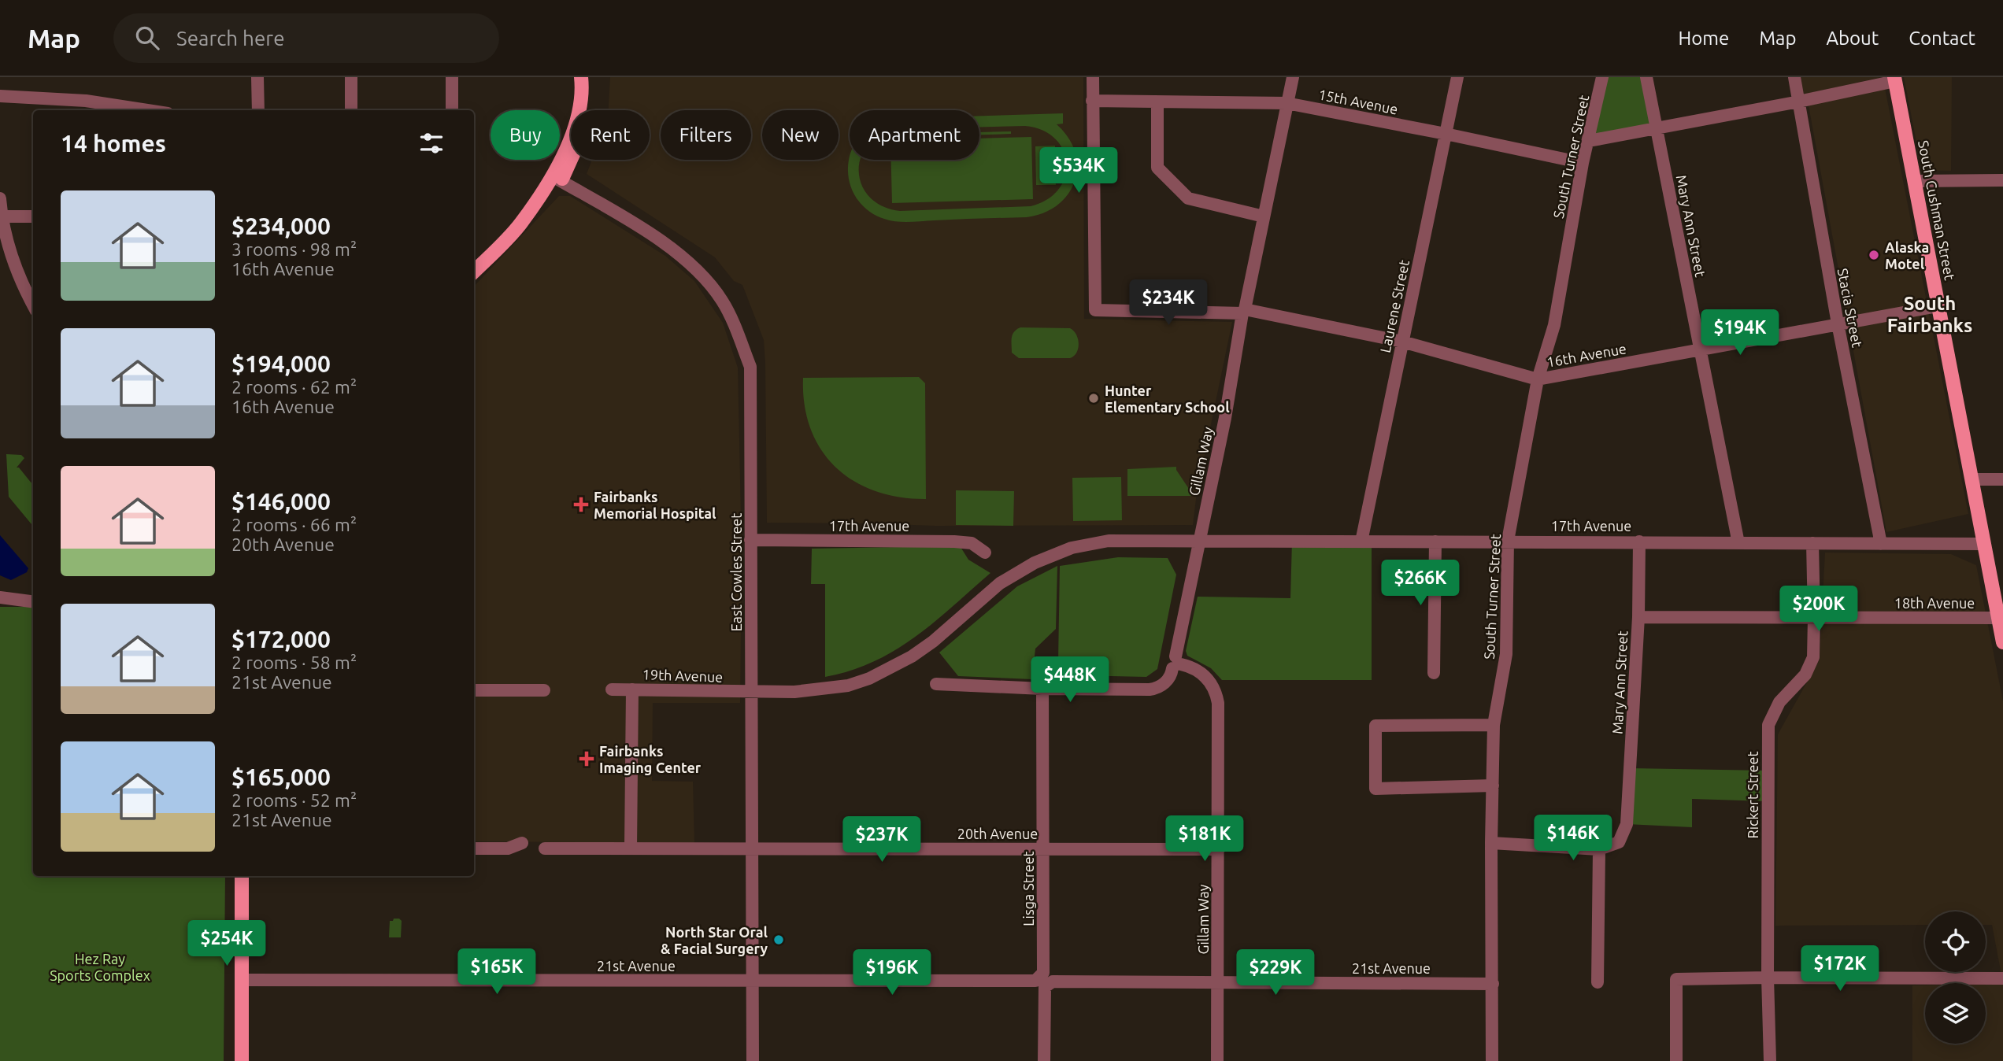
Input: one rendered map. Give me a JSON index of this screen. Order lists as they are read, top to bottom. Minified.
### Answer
{"streets":{"main road":["South Cushman Street"],"street":["15th Avenue","South Turner Street","Mary Ann Street","Laurene Street","Stacia Street","16th Avenue","Gillam Way","17th Avenue","East Cowles Street","18th Avenue","19th Avenue","Rickert Street","20th Avenue","Lisga Street","21st Avenue"]},"crossings":[["15th Avenue","South Turner Street"],["15th Avenue","Laurene Street"],["15th Avenue","16th Avenue"],["15th Avenue","Gillam Way"],["South Turner Street","16th Avenue"],["South Turner Street","17th Avenue"],["South Turner Street","21st Avenue"],["South Cushman Street","16th Avenue"],["South Cushman Street","17th Avenue"],["South Cushman Street","18th Avenue"],["Mary Ann Street","16th Avenue"],["Mary Ann Street","17th Avenue"],["Mary Ann Street","18th Avenue"],["Laurene Street","16th Avenue"],["Laurene Street","17th Avenue"],["Stacia Street","16th Avenue"],["Stacia Street","17th Avenue"],["16th Avenue","Gillam Way"],["Gillam Way","17th Avenue"],["Gillam Way","19th Avenue"],["Gillam Way","20th Avenue"],["Gillam Way","21st Avenue"],["17th Avenue","East Cowles Street"],["17th Avenue","19th Avenue"],["17th Avenue","Rickert Street"],["East Cowles Street","19th Avenue"],["East Cowles Street","20th Avenue"],["East Cowles Street","21st Avenue"],["18th Avenue","Rickert Street"],["20th Avenue","Lisga Street"],["Lisga Street","21st Avenue"]],"districts":["South Fairbanks"],"parks":["Hez Ray Sports Complex"],"places":{"other":["Alaska Motel","Hunter Elementary School","North Star Oral & Facial Surgery"],"health":["Fairbanks Memorial Hospital","Fairbanks Imaging Center"]},"page":{"header":"Map","search":"Search here","nav":["Home","Map","About","Contact"],"chip":["Buy","Rent","Filters","New","Apartment"],"heading":"14 homes","price":["$534K","$234K","$194K","$266K","$200K","$448K","$146K","$181K","$237K","$254K","$172K","$165K","$196K","$229K"],"list":[{"name":"$234,000","note":"3 rooms · 98 m² · 16th Avenue"},{"name":"$194,000","note":"2 rooms · 62 m² · 16th Avenue"},{"name":"$146,000","note":"2 rooms · 66 m² · 20th Avenue"},{"name":"$172,000","note":"2 rooms · 58 m² · 21st Avenue"},{"name":"$165,000","note":"2 rooms · 52 m² · 21st Avenue"}]}}
